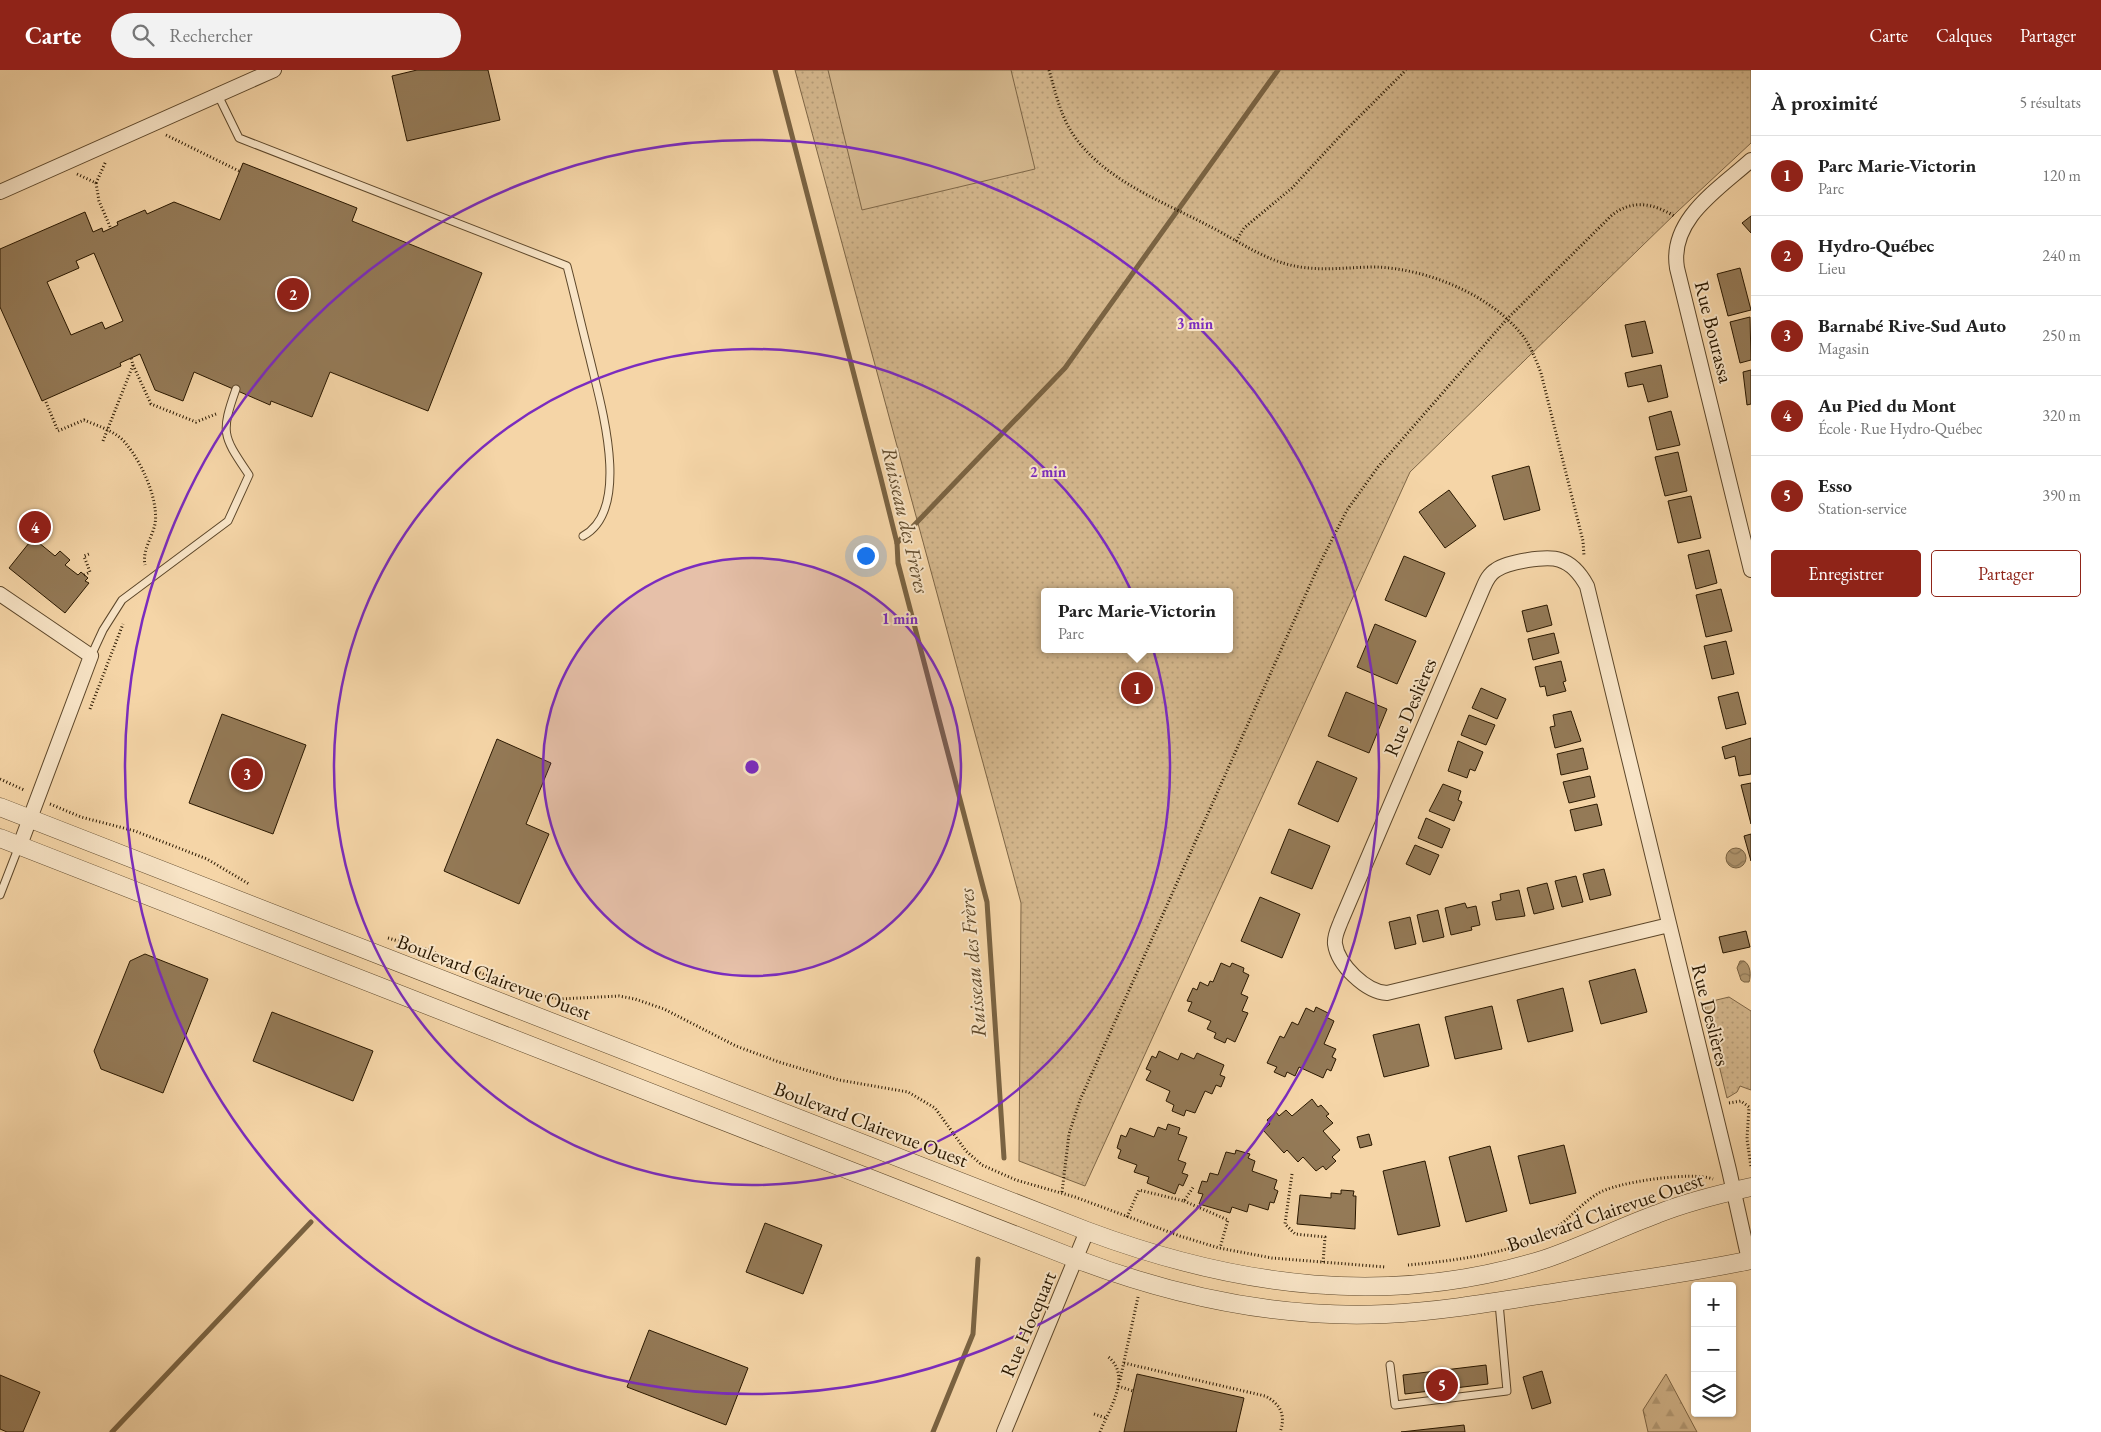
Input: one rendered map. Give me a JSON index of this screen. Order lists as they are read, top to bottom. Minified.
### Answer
{"streets":{"street":["Rue Bourassa","Rue Deslières","Boulevard Clairevue Ouest","Rue Hocquart"]},"crossings":[["Rue Deslières","Boulevard Clairevue Ouest"],["Boulevard Clairevue Ouest","Rue Hocquart"]],"water":["Ruisseau des Frères"],"page":{"header":"Carte","search":"Rechercher","nav":["Carte","Calques","Partager"],"heading":["À proximité","5 résultats"],"list":[{"mark":"1","name":"Parc Marie-Victorin","note":"Parc","value":"120 m"},{"mark":"2","name":"Hydro-Québec","note":"Lieu","value":"240 m"},{"mark":"3","name":"Barnabé Rive-Sud Auto","note":"Magasin","value":"250 m"},{"mark":"4","name":"Au Pied du Mont","note":"École · Rue Hydro-Québec","value":"320 m"},{"mark":"5","name":"Esso","note":"Station-service","value":"390 m"}],"pins":["2","4","1","3","5"],"buttons":["Enregistrer","Partager"],"popup":["Parc Marie-Victorin","Parc"],"map_buttons":["+","−"]},"rings":["3 min","2 min","1 min"]}
